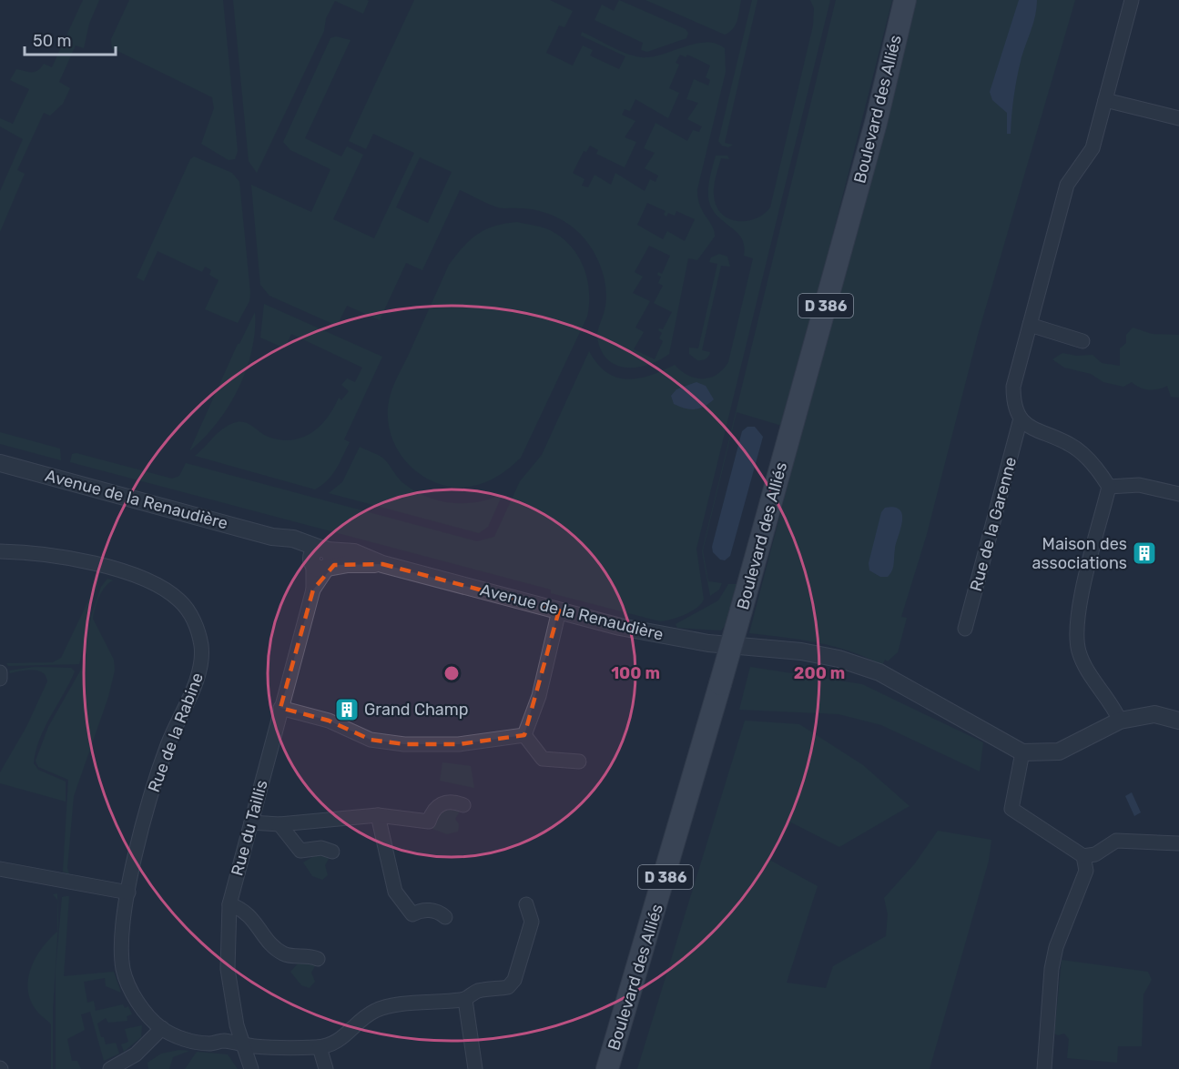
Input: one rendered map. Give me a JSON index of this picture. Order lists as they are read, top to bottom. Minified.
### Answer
{"streets":{"main road":["Boulevard des Alliés","D 386"],"street":["Avenue de la Renaudière","Rue de la Garenne","Rue de la Rabine","Rue du Taillis"]},"crossings":[["Avenue de la Renaudière","Rue du Taillis"],["Rue de la Rabine","Rue du Taillis"]],"places":{"building":["Maison des associations","Grand Champ"]},"scale_bar":"50 m","rings":["100 m","200 m"]}
